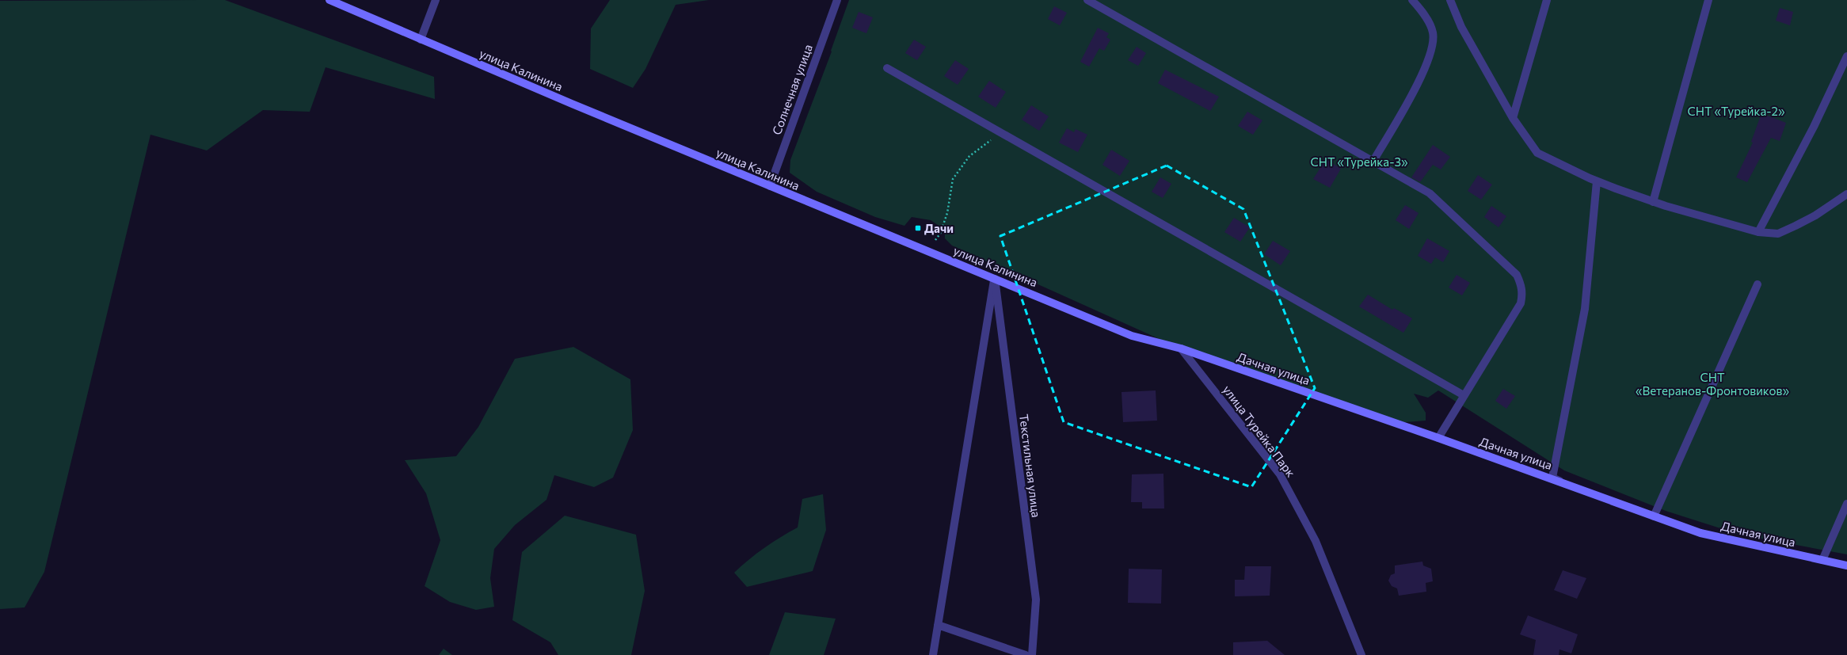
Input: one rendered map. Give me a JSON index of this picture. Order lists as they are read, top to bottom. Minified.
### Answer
{"streets":{"street":["улица Калинина","Солнечная улица","Дачная улица","улица Турейка Парк","Текстильная улица"]},"crossings":[["улица Калинина","Солнечная улица"],["улица Калинина","Дачная улица"],["улица Калинина","улица Турейка Парк"],["улица Калинина","Текстильная улица"],["Дачная улица","улица Турейка Парк"]],"parks":["СНТ «Турейка-2»","СНТ «Турейка-3»","СНТ «Ветеранов-Фронтовиков»"],"places":{"transit":["Дачи"]}}
